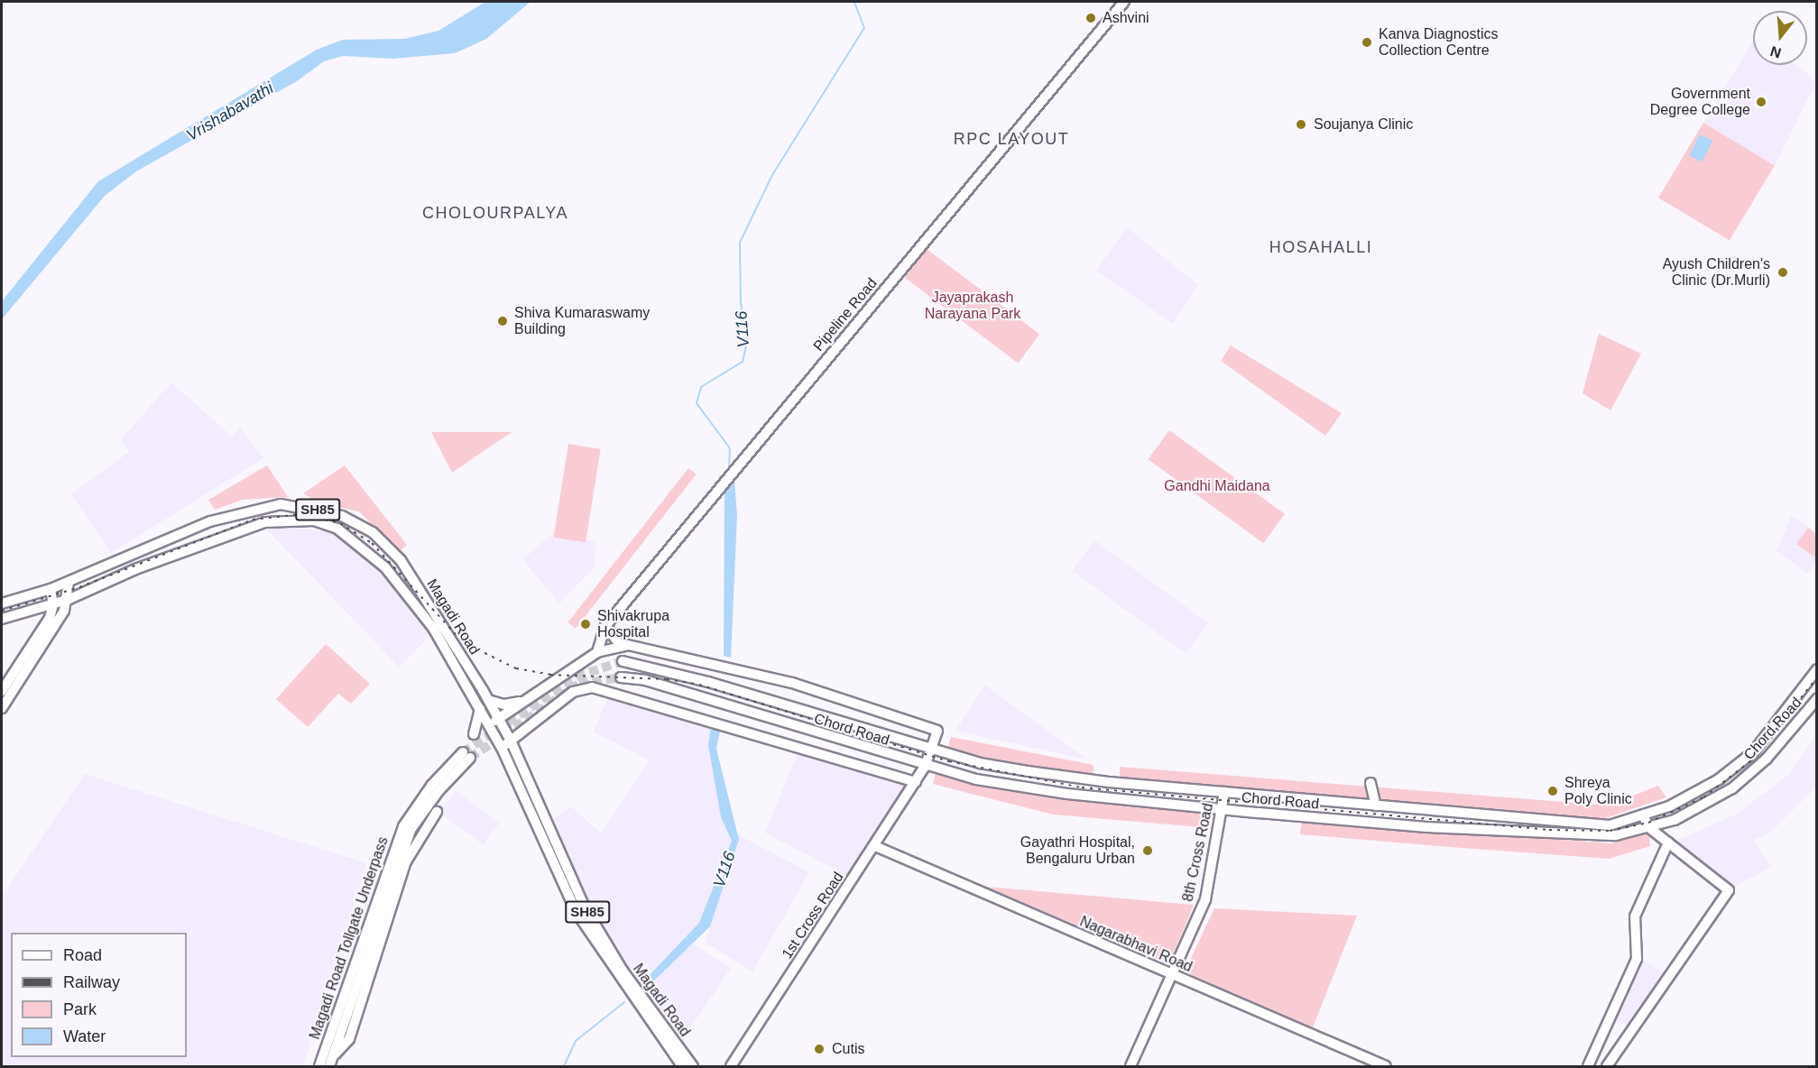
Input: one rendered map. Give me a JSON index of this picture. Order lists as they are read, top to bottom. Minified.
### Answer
{"streets":{"main road":["Pipeline Road","SH85","Magadi Road","Chord Road","8th Cross Road","1st Cross Road","Magadi Road Tollgate Underpass","Nagarabhavi Road"]},"crossings":[["Chord Road","8th Cross Road"],["Chord Road","1st Cross Road"],["8th Cross Road","Nagarabhavi Road"],["1st Cross Road","Nagarabhavi Road"]],"districts":["RPC LAYOUT","CHOLOURPALYA","HOSAHALLI"],"water":["Vrishabavathi","V116"],"parks":["Jayaprakash Narayana Park","Gandhi Maidana"],"places":["Ashvini","Kanva Diagnostics Collection Centre","Government Degree College","Soujanya Clinic","Ayush Children's Clinic (Dr.Murli)","Shiva Kumaraswamy Building","Shivakrupa Hospital","Shreya Poly Clinic","Gayathri Hospital, Bengaluru Urban","Cutis"],"legend":["Road","Railway","Park","Water"],"north":"bottom"}
